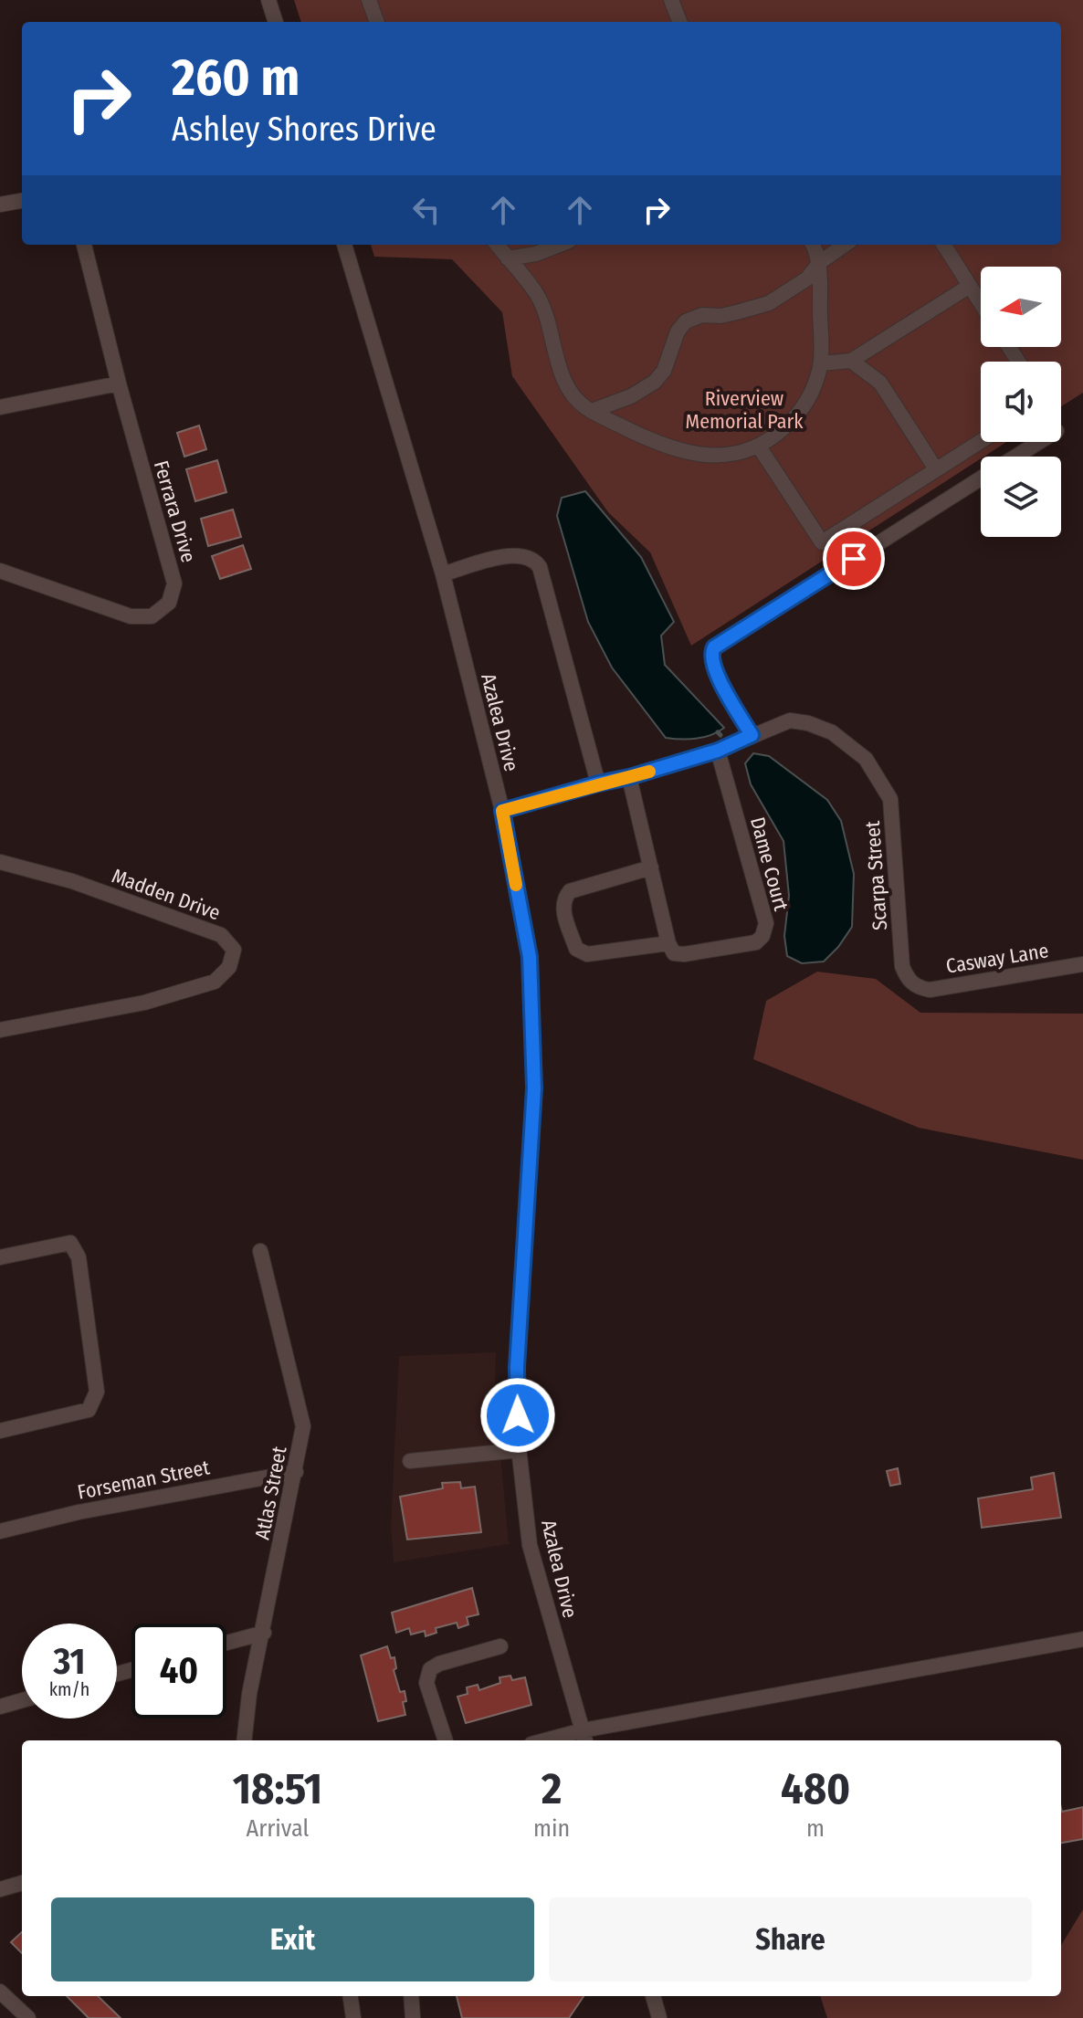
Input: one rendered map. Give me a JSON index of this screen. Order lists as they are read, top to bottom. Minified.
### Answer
{"streets":{"street":["Ferrara Drive","Azalea Drive","Dame Court","Scarpa Street","Madden Drive","Casway Lane","Forseman Street","Atlas Street"]},"crossings":[["Azalea Drive","Scarpa Street"],["Dame Court","Scarpa Street"],["Scarpa Street","Casway Lane"],["Forseman Street","Atlas Street"]],"parks":["Riverview Memorial Park"],"north":"left","page":{"turn":["260 m","Ashley Shores Drive"],"speed":"31 km/h","limit":"40","eta":["18:51","Arrival","2","min","480","m"],"buttons":["Exit","Share"]}}
